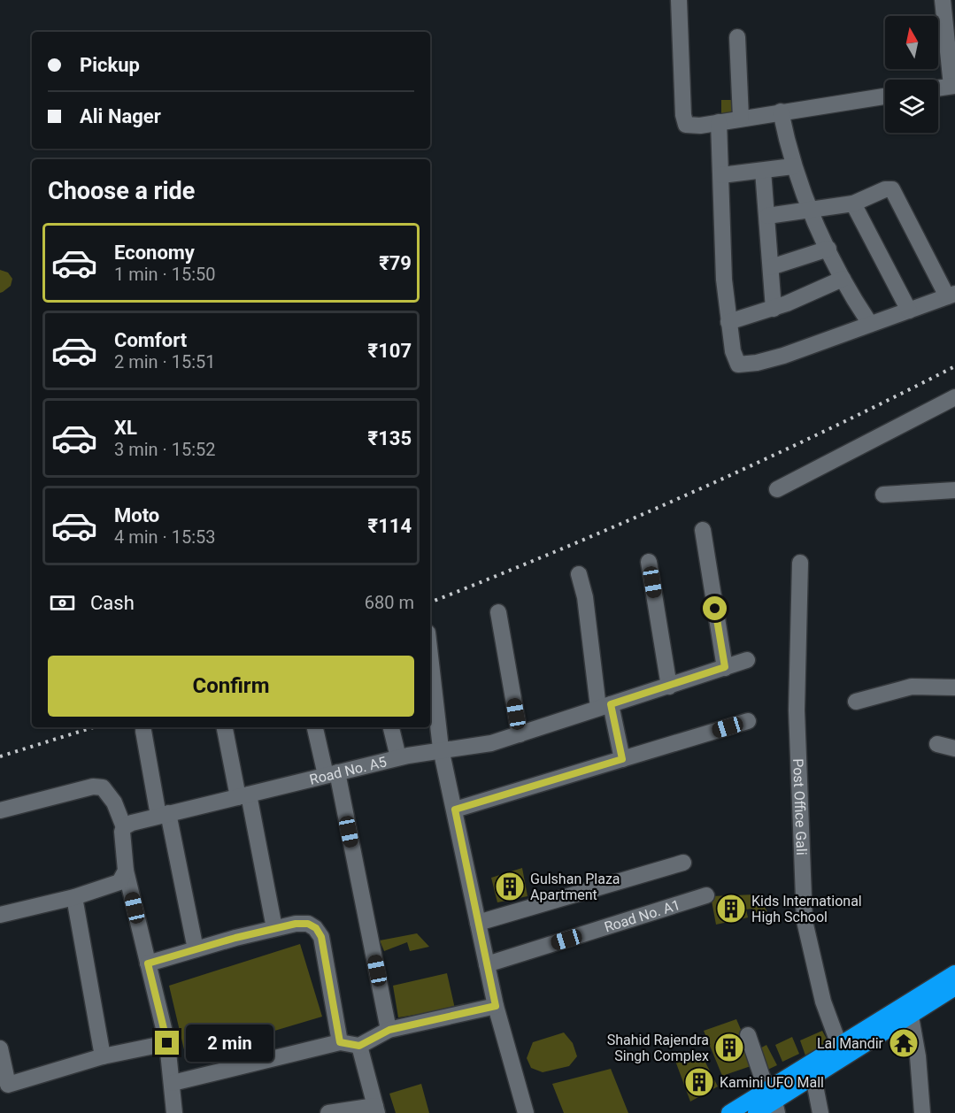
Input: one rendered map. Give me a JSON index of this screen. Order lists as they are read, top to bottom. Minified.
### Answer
{"streets":{"street":["Road No. A5","Post Office Gali","Road No. A1"]},"places":{"building":["Gulshan Plaza Apartment","Kids International High School","Shahid Rajendra Singh Complex","Kamini UFO Mall"],"temple":["Lal Mandir"]},"north":"top","page":{"banner":["Pickup","Ali Nager"],"heading":"Choose a ride","list":[{"name":"Economy","note":"1 min · 15:50","value":"₹79"},{"name":"Comfort","note":"2 min · 15:51","value":"₹107"},{"name":"XL","note":"3 min · 15:52","value":"₹135"},{"name":"Moto","note":"4 min · 15:53","value":"₹114"}],"pay":["Cash","680 m"],"buttons":"Confirm","bubble":"2 min"}}
